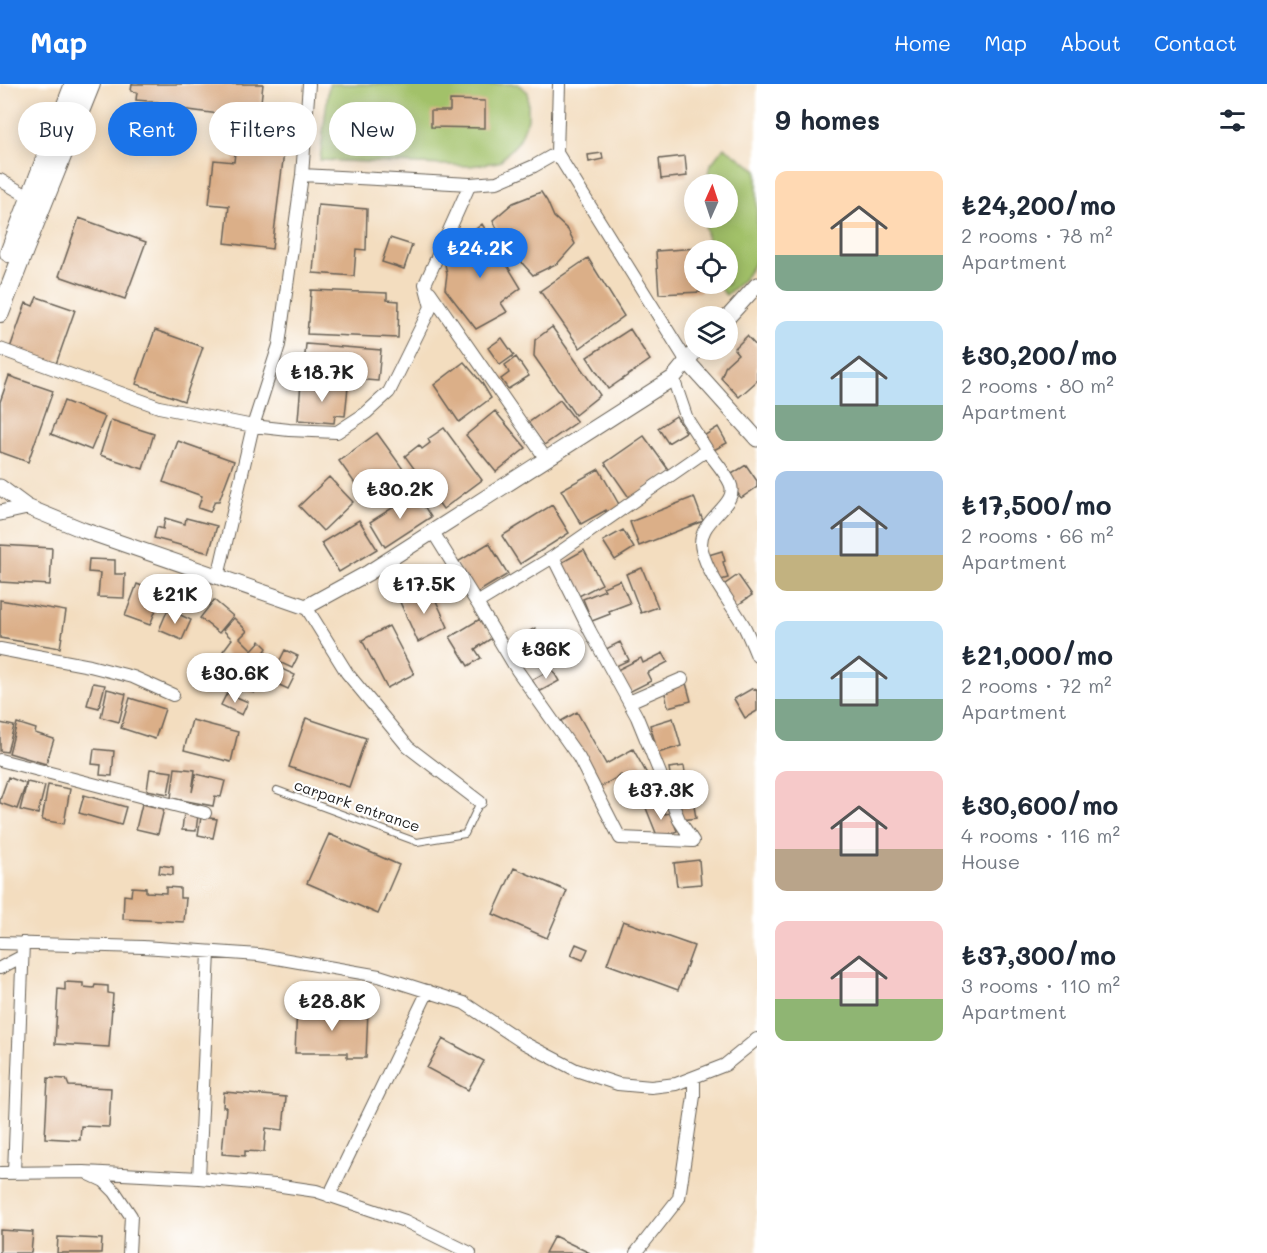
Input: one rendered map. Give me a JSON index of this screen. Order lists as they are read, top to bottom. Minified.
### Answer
{"streets":{"lane":["carpark entrance"]},"north":"top","page":{"header":"Map","nav":["Home","Map","About","Contact"],"heading":"9 homes","chip":["Buy","Rent","Filters","New"],"list":[{"name":"₺24,200/mo","note":"2 rooms · 78 m² · Apartment"},{"name":"₺30,200/mo","note":"2 rooms · 80 m² · Apartment"},{"name":"₺17,500/mo","note":"2 rooms · 66 m² · Apartment"},{"name":"₺21,000/mo","note":"2 rooms · 72 m² · Apartment"},{"name":"₺30,600/mo","note":"4 rooms · 116 m² · House"},{"name":"₺37,300/mo","note":"3 rooms · 110 m² · Apartment"}],"price":["₺24.2K","₺18.7K","₺30.2K","₺17.5K","₺21K","₺36K","₺30.6K","₺37.3K","₺28.8K"]}}
